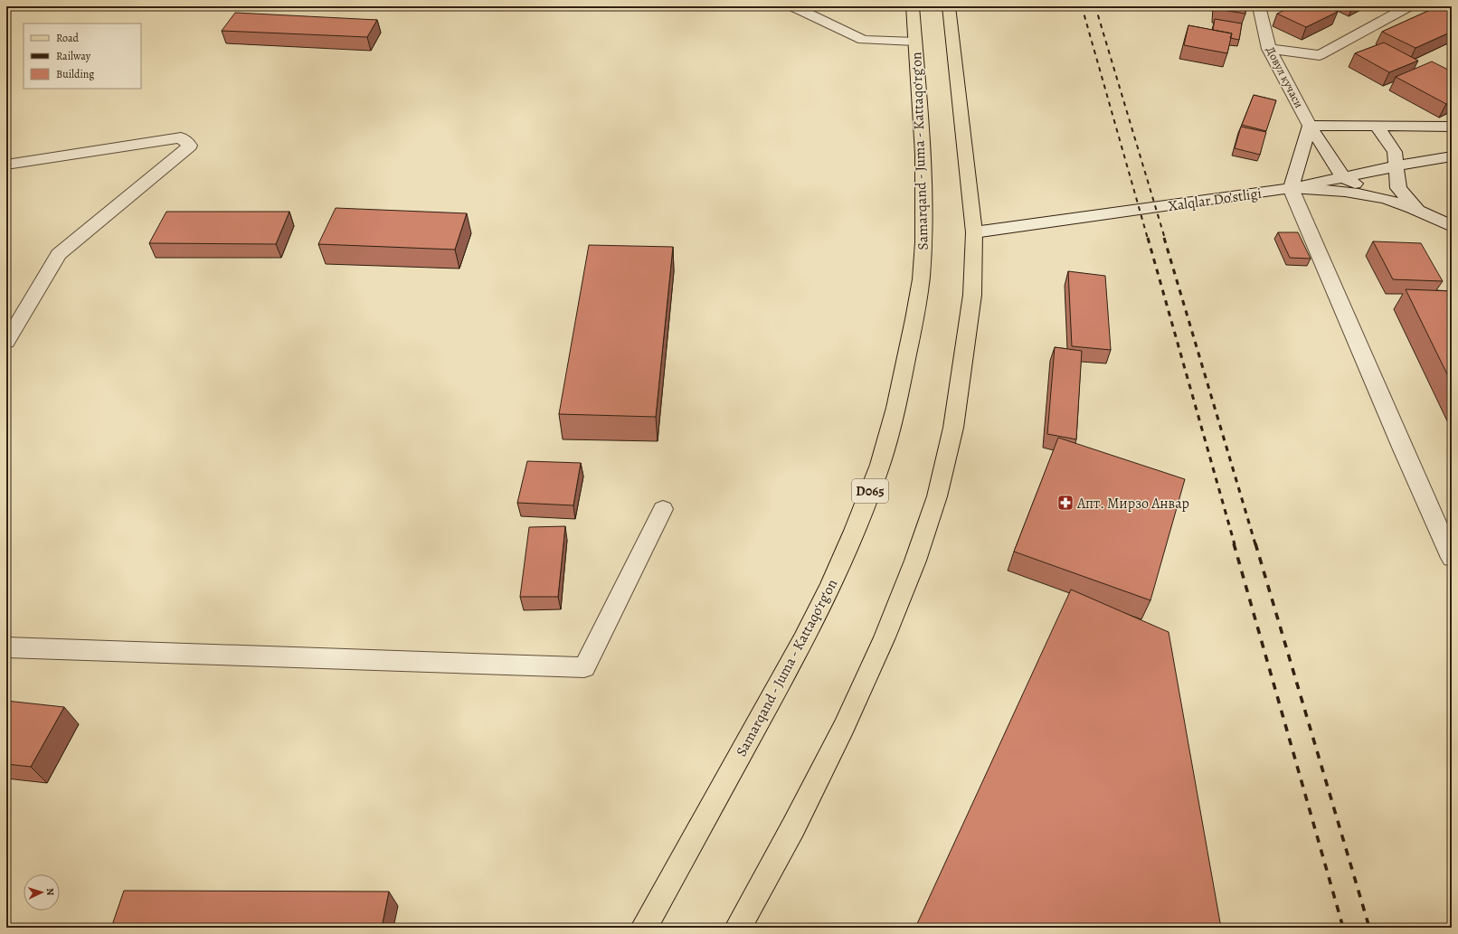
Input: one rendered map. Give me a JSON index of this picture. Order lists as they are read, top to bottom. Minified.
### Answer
{"streets":{"main road":["Samarqand - Juma - Kattaqo‘rg‘on","D065"],"street":["Довул кучаси","Xalqlar Do’stligi"]},"places":{"pharmacy":["Апт. Мирзо Анвар"]},"legend":["Road","Railway","Building"],"north":"right"}
